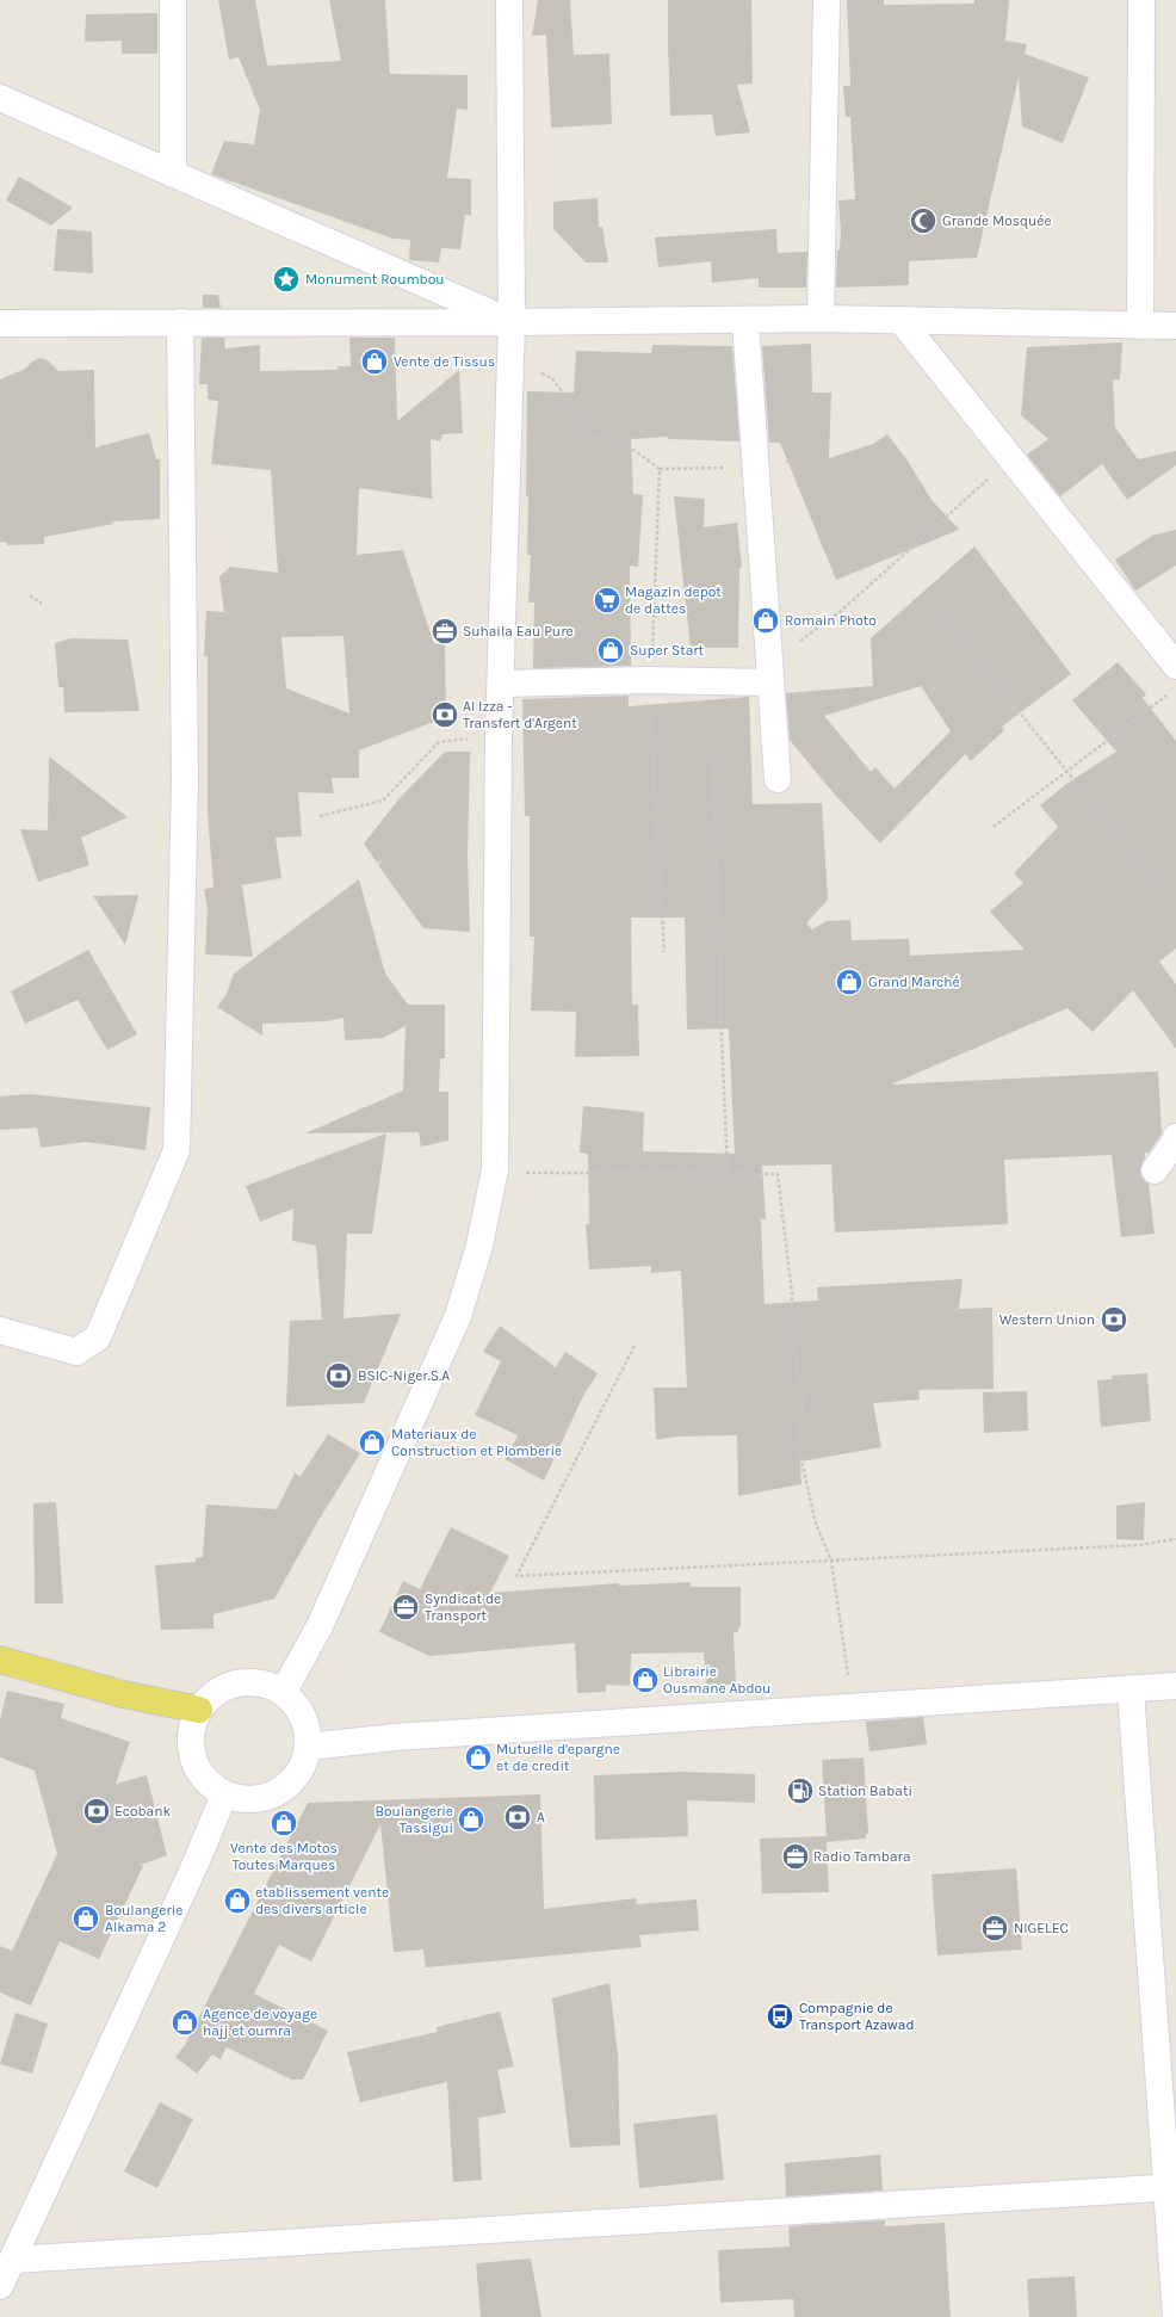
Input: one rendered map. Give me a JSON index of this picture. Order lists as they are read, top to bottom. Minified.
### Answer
{"places":{"mosque":["Grande Mosquée"],"place":["Monument Roumbou"],"shop":["Vente de Tissus","Romain Photo","Super Start","Grand Marché","Materiaux de Construction et Plomberie","Librairie Ousmane Abdou","Mutuelle d'epargne et de credit","Boulangerie Tassigui","Vente des Motos Toutes Marques","etablissement vente des divers article","Boulangerie Alkama 2","Agence de voyage hajj et oumra"],"supermarket":["Magazin depot de dattes"],"office":["Suhaila Eau Pure","Syndicat de Transport","Radio Tambara","NIGELEC"],"bank":["Al Izza - Transfert d'Argent","Western Union","BSIC-Niger.S.A","Ecobank","A"],"fuel station":["Station Babati"],"bus stop":["Compagnie de Transport Azawad"]}}
